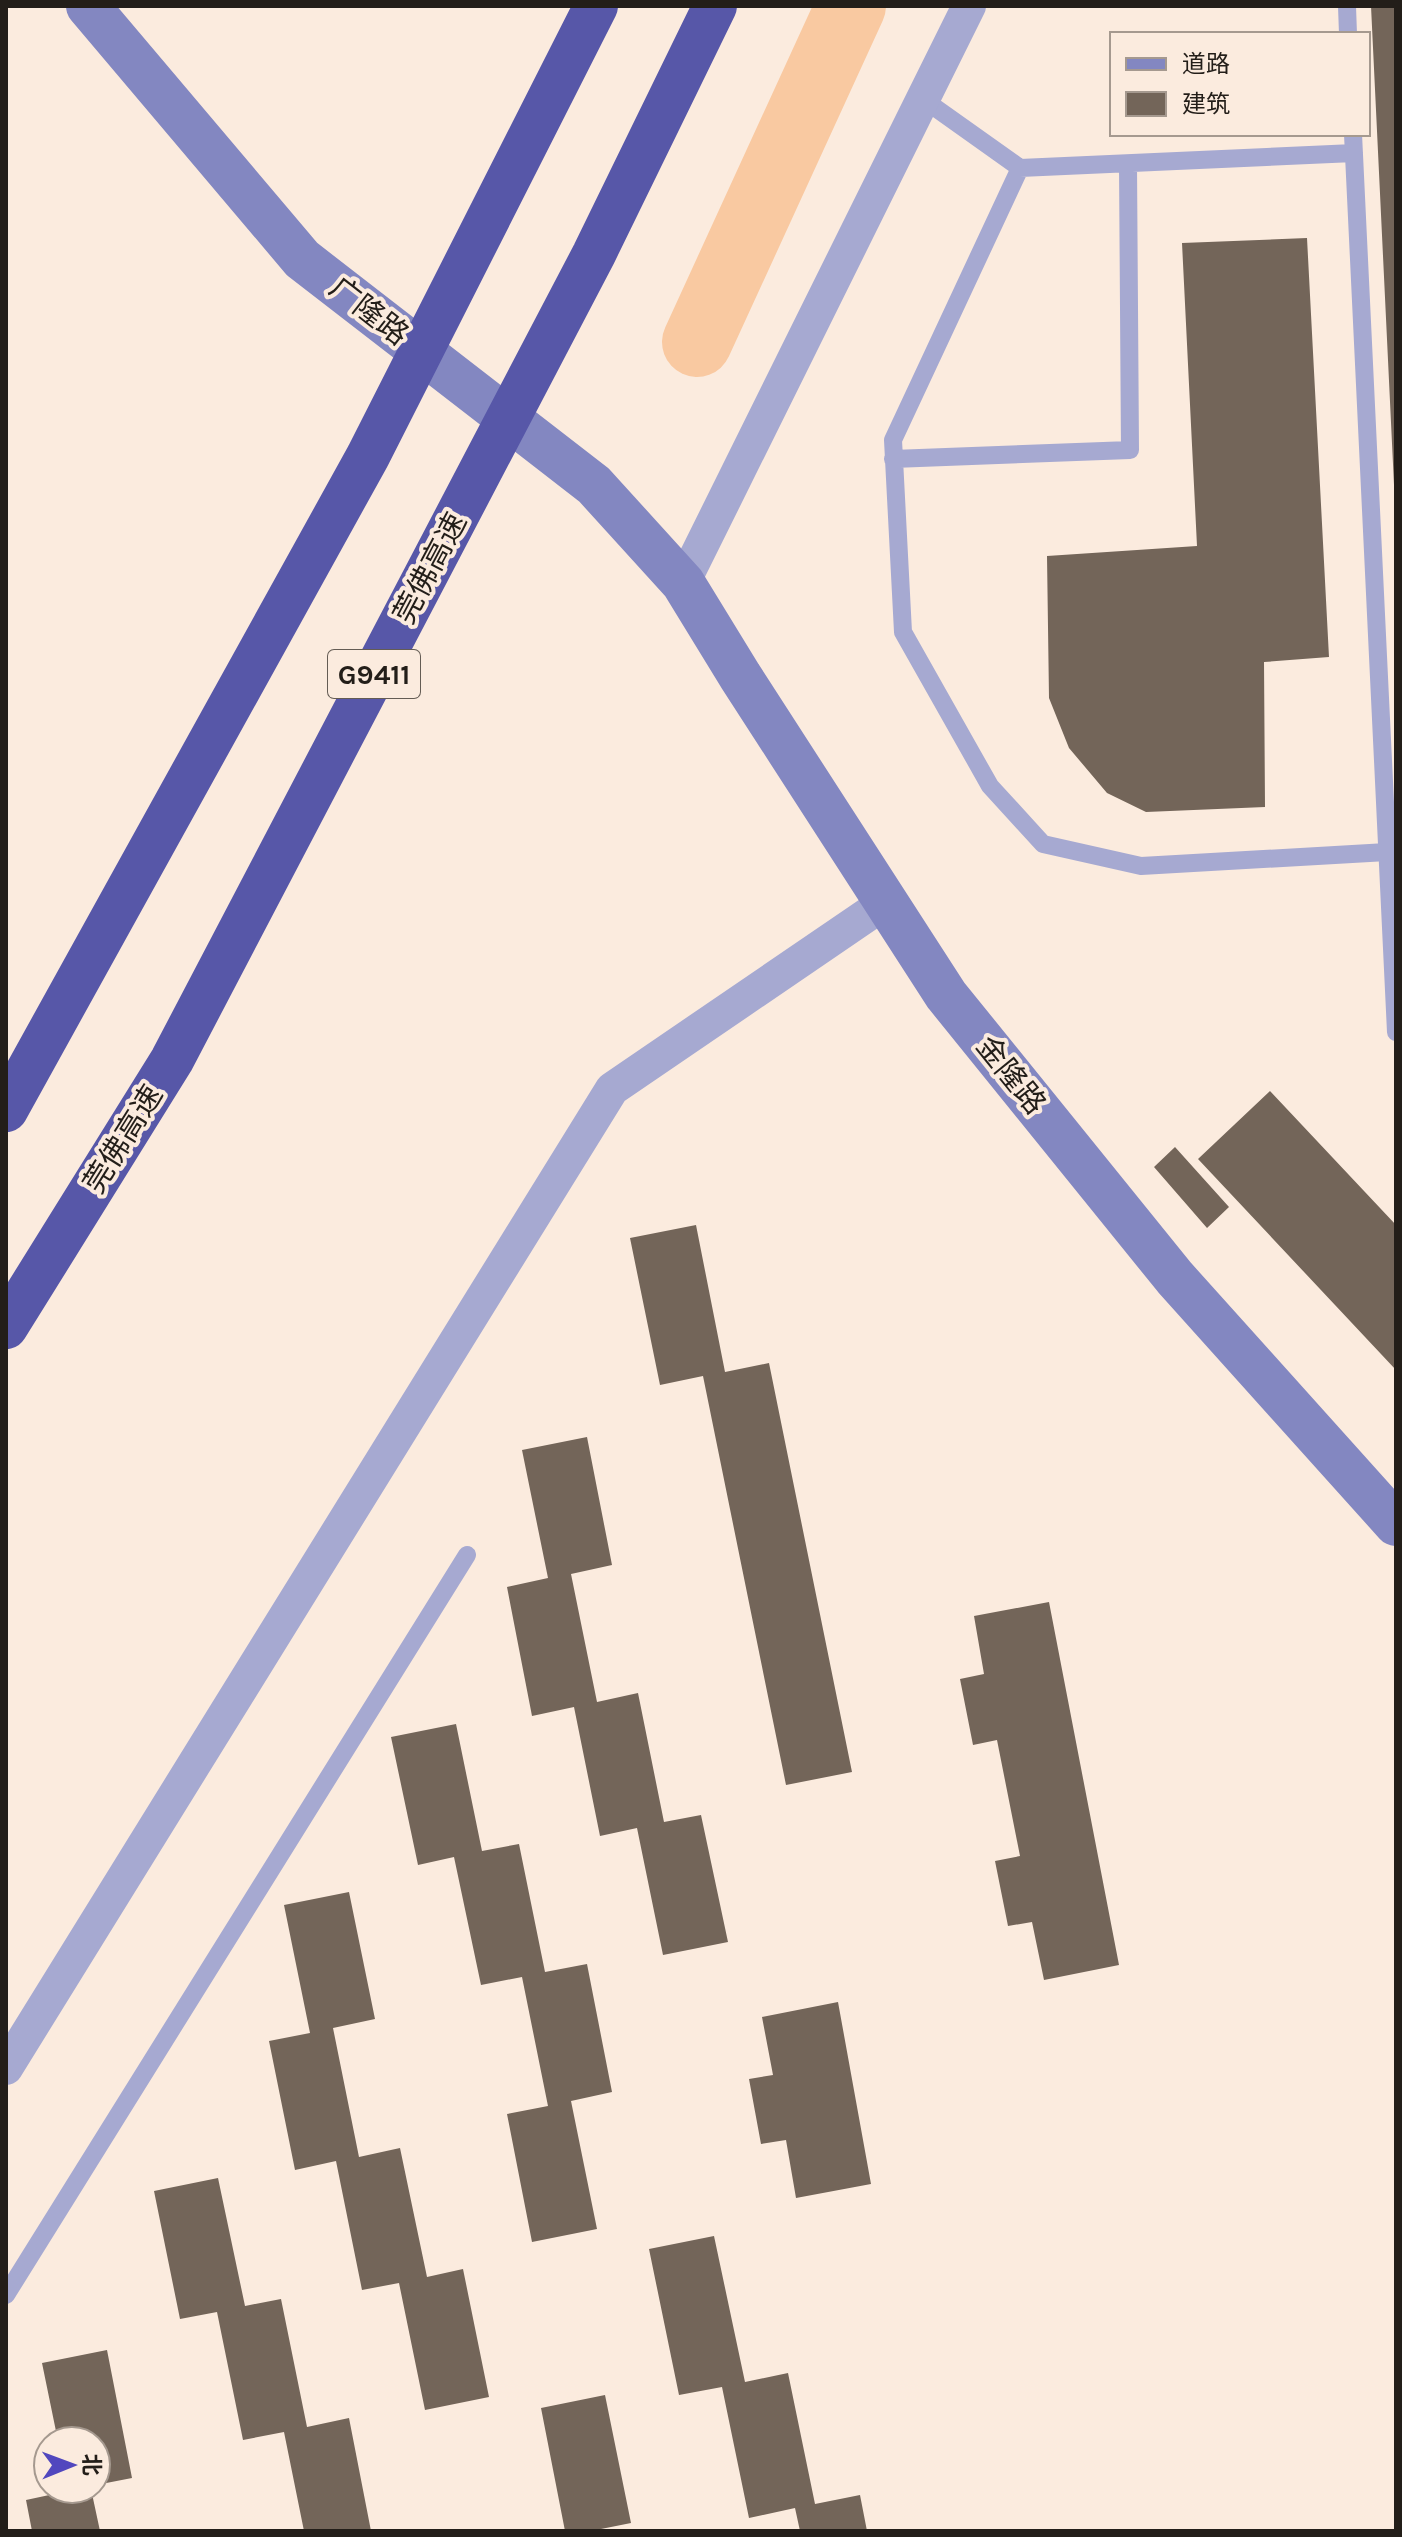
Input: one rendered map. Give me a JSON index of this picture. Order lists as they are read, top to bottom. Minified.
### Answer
{"streets":{"highway":["莞佛高速","G9411"],"main road":["广隆路","金隆路"]},"crossings":[["广隆路","金隆路"]],"legend":["道路","建筑"],"north":"right"}
